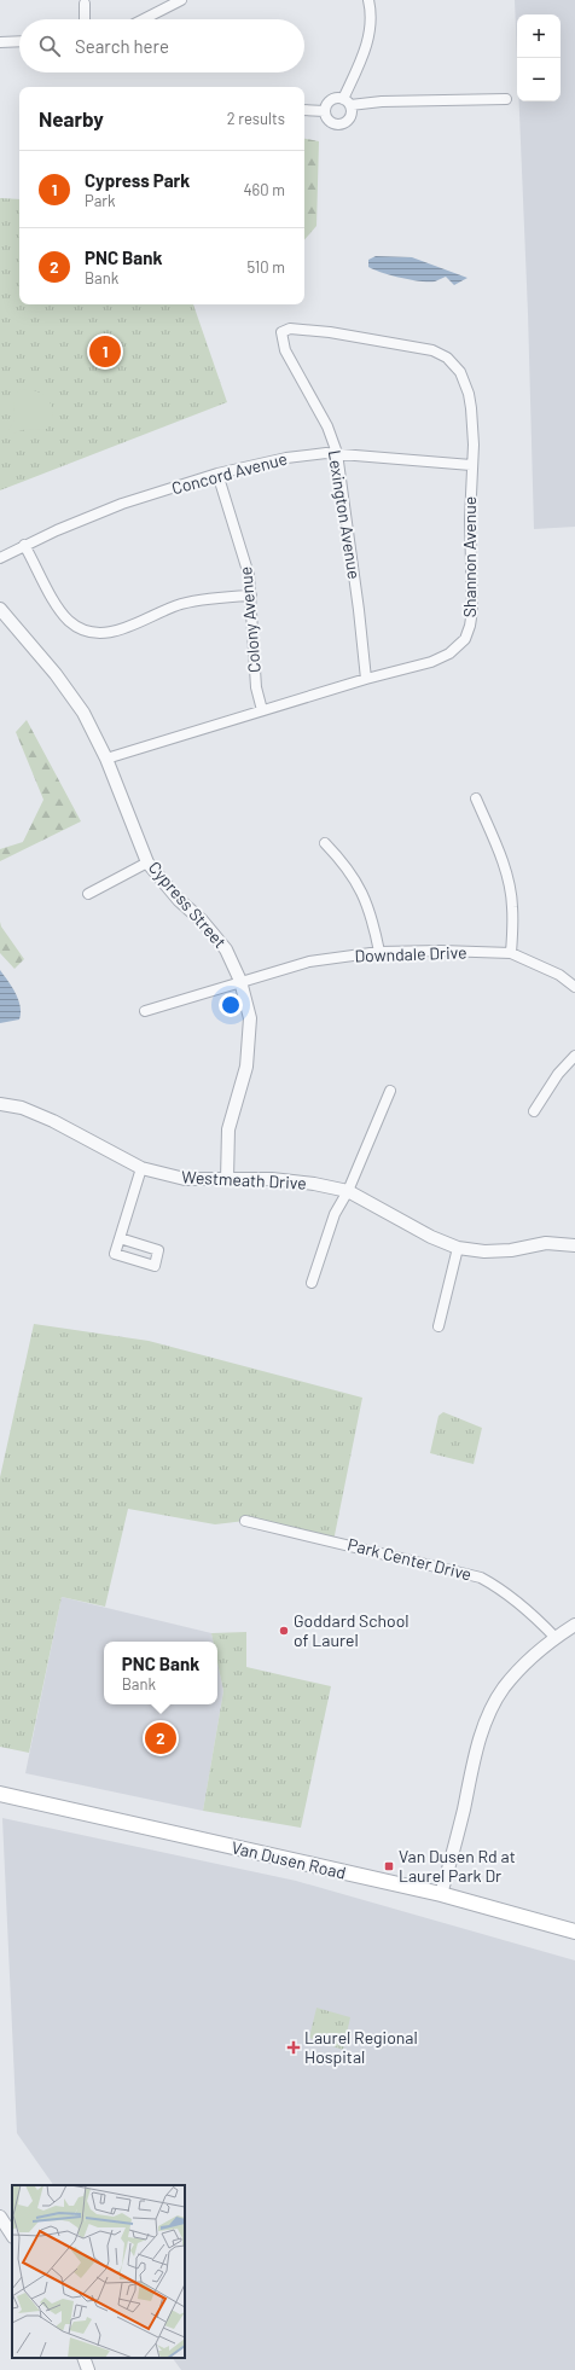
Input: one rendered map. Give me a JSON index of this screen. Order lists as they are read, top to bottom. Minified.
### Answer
{"streets":{"main road":["Van Dusen Road"],"street":["Concord Avenue","Lexington Avenue","Shannon Avenue","Colony Avenue","Cypress Street","Downdale Drive","Westmeath Drive","Park Center Drive"]},"crossings":[["Concord Avenue","Lexington Avenue"],["Concord Avenue","Shannon Avenue"],["Concord Avenue","Colony Avenue"],["Lexington Avenue","Shannon Avenue"],["Shannon Avenue","Colony Avenue"],["Shannon Avenue","Cypress Street"],["Cypress Street","Downdale Drive"],["Cypress Street","Westmeath Drive"]],"places":{"other":["Goddard School of Laurel"],"transit":["Van Dusen Rd at Laurel Park Dr"],"health":["Laurel Regional Hospital"]},"page":{"map_buttons":["+","−"],"search":"Search here","heading":["Nearby","2 results"],"list":[{"mark":"1","name":"Cypress Park","note":"Park","value":"460 m"},{"mark":"2","name":"PNC Bank","note":"Bank","value":"510 m"}],"pins":["1","2"],"popup":["PNC Bank","Bank"]}}
